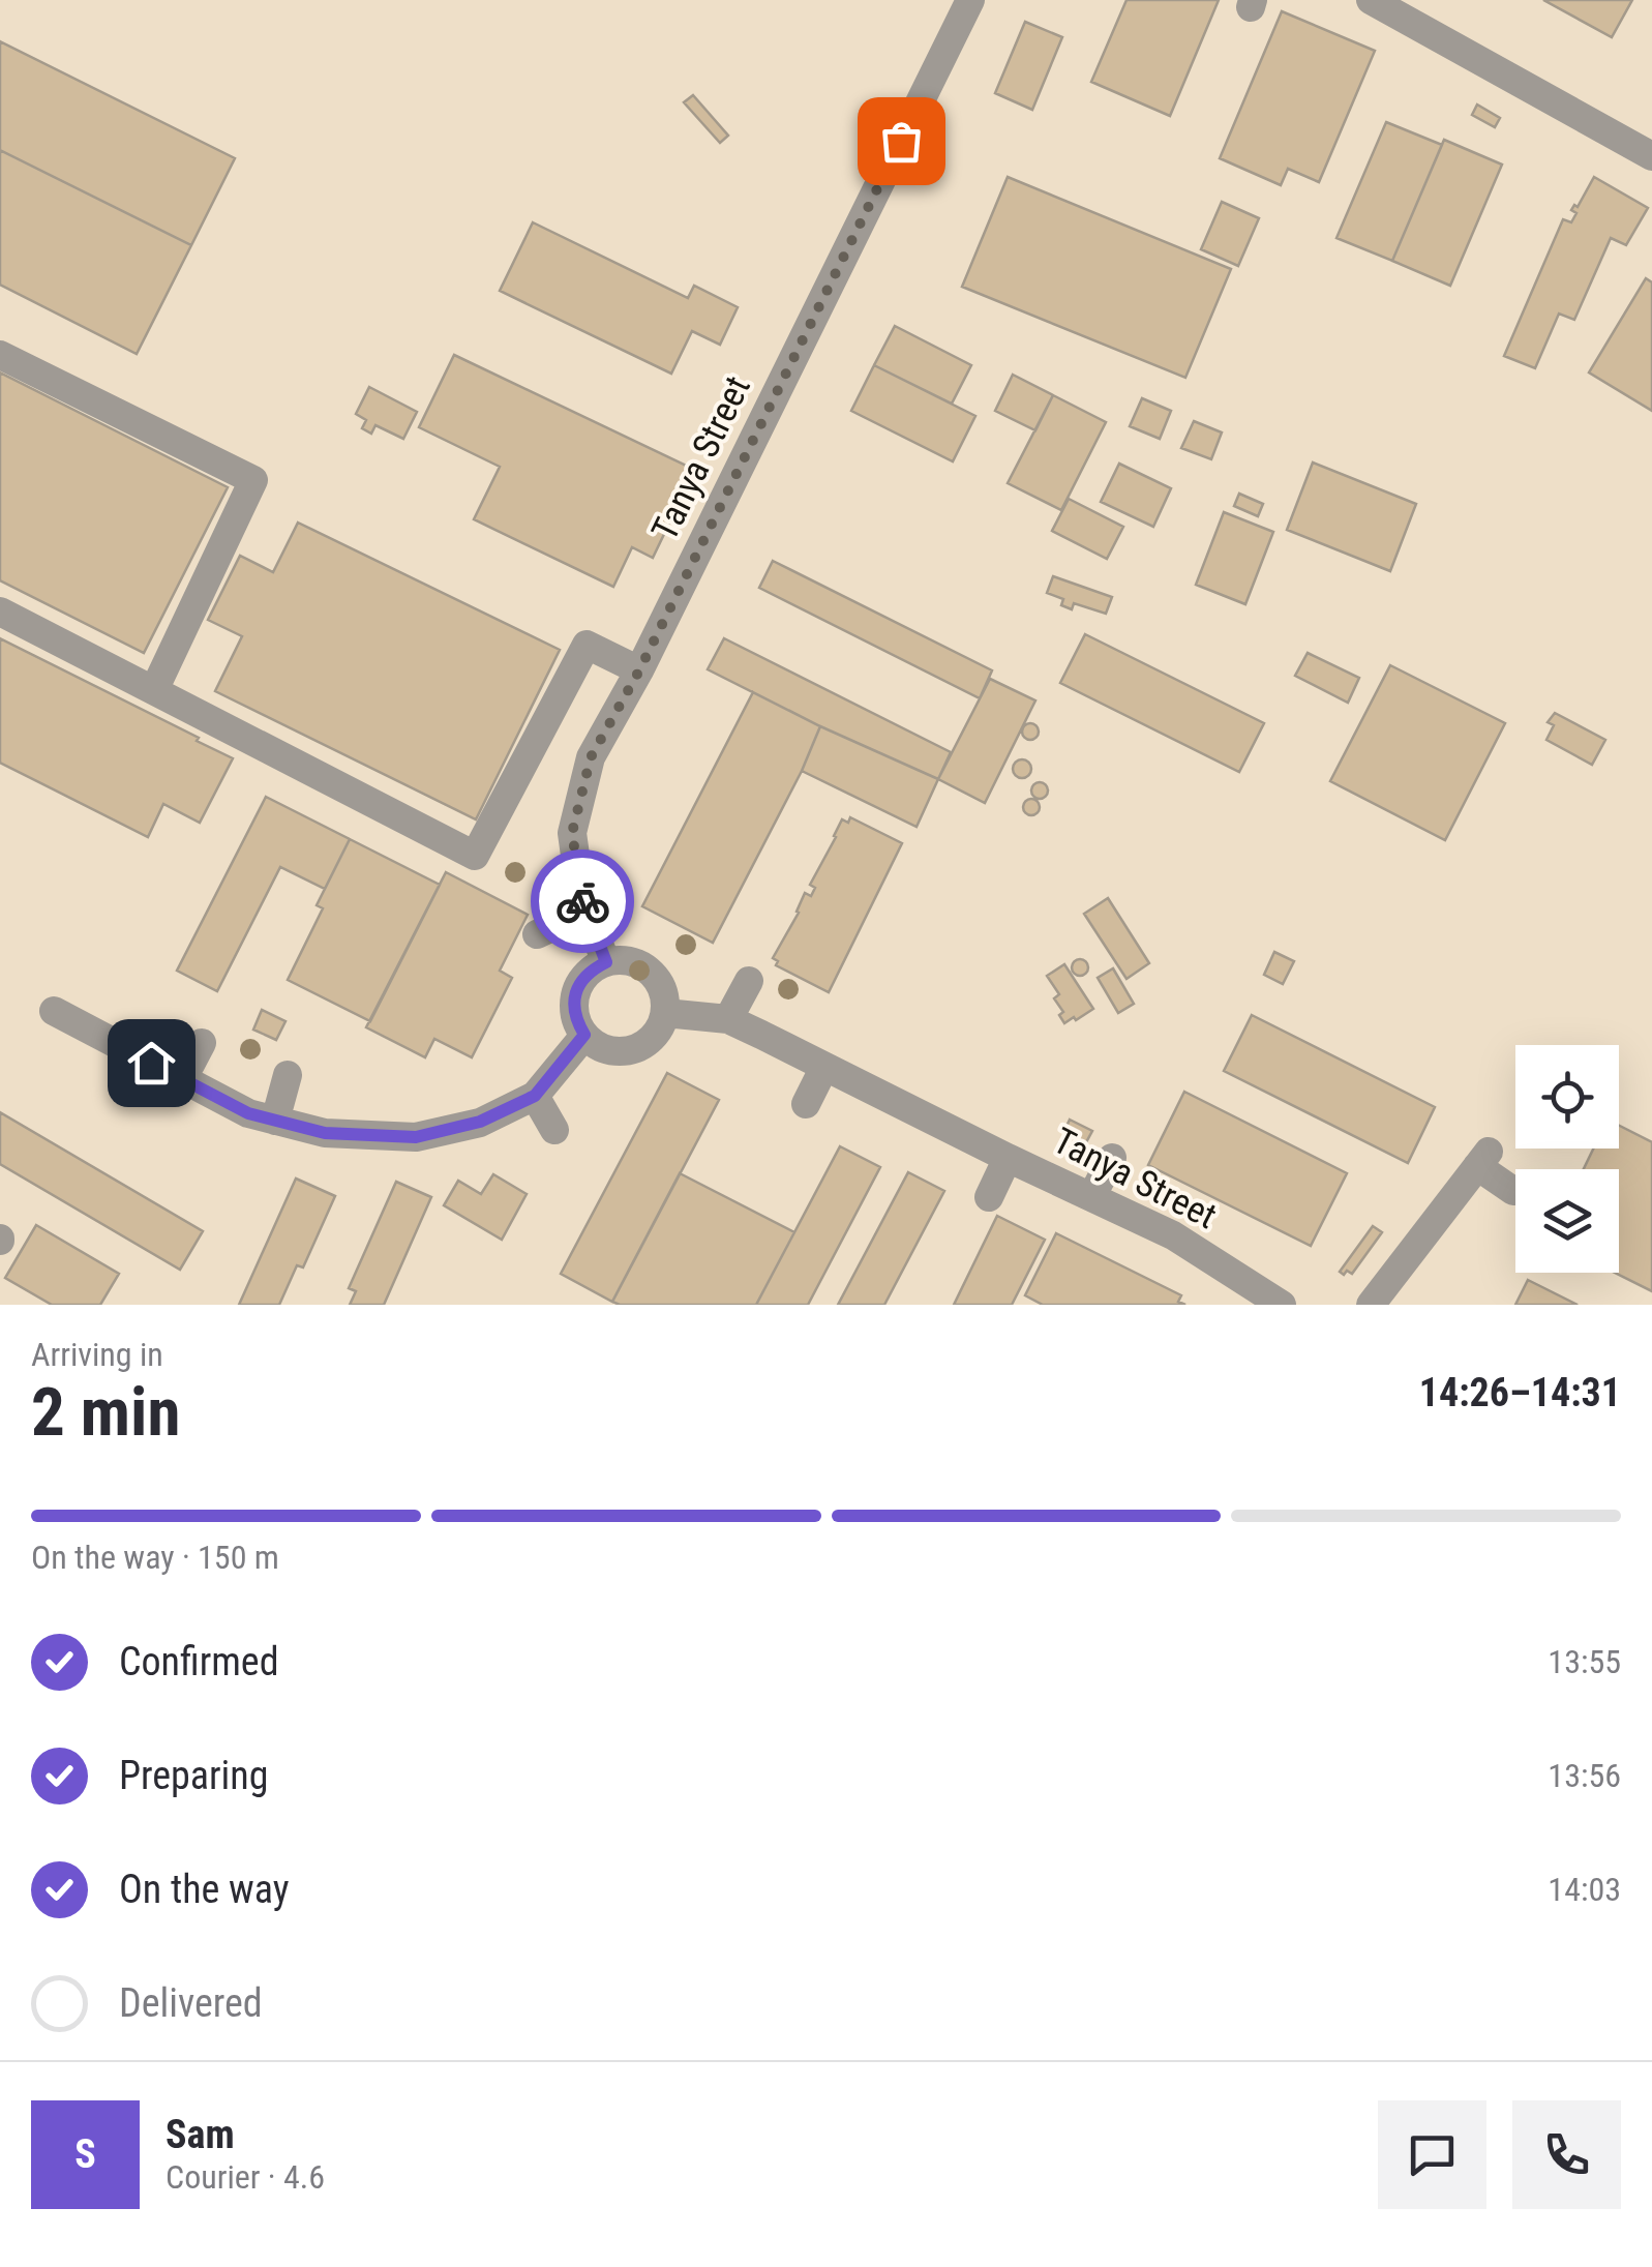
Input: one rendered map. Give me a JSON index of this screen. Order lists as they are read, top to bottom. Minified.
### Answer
{"streets":{"street":["Tanya Street"]},"page":{"heading":["2 min","Arriving in","14:26–14:31"],"panel":["Sam","Courier · 4.6"],"bar":"On the way · 150 m","list":[["Confirmed","13:55"],["Preparing","13:56"],["On the way","14:03"],"Delivered"],"round":"S"}}
